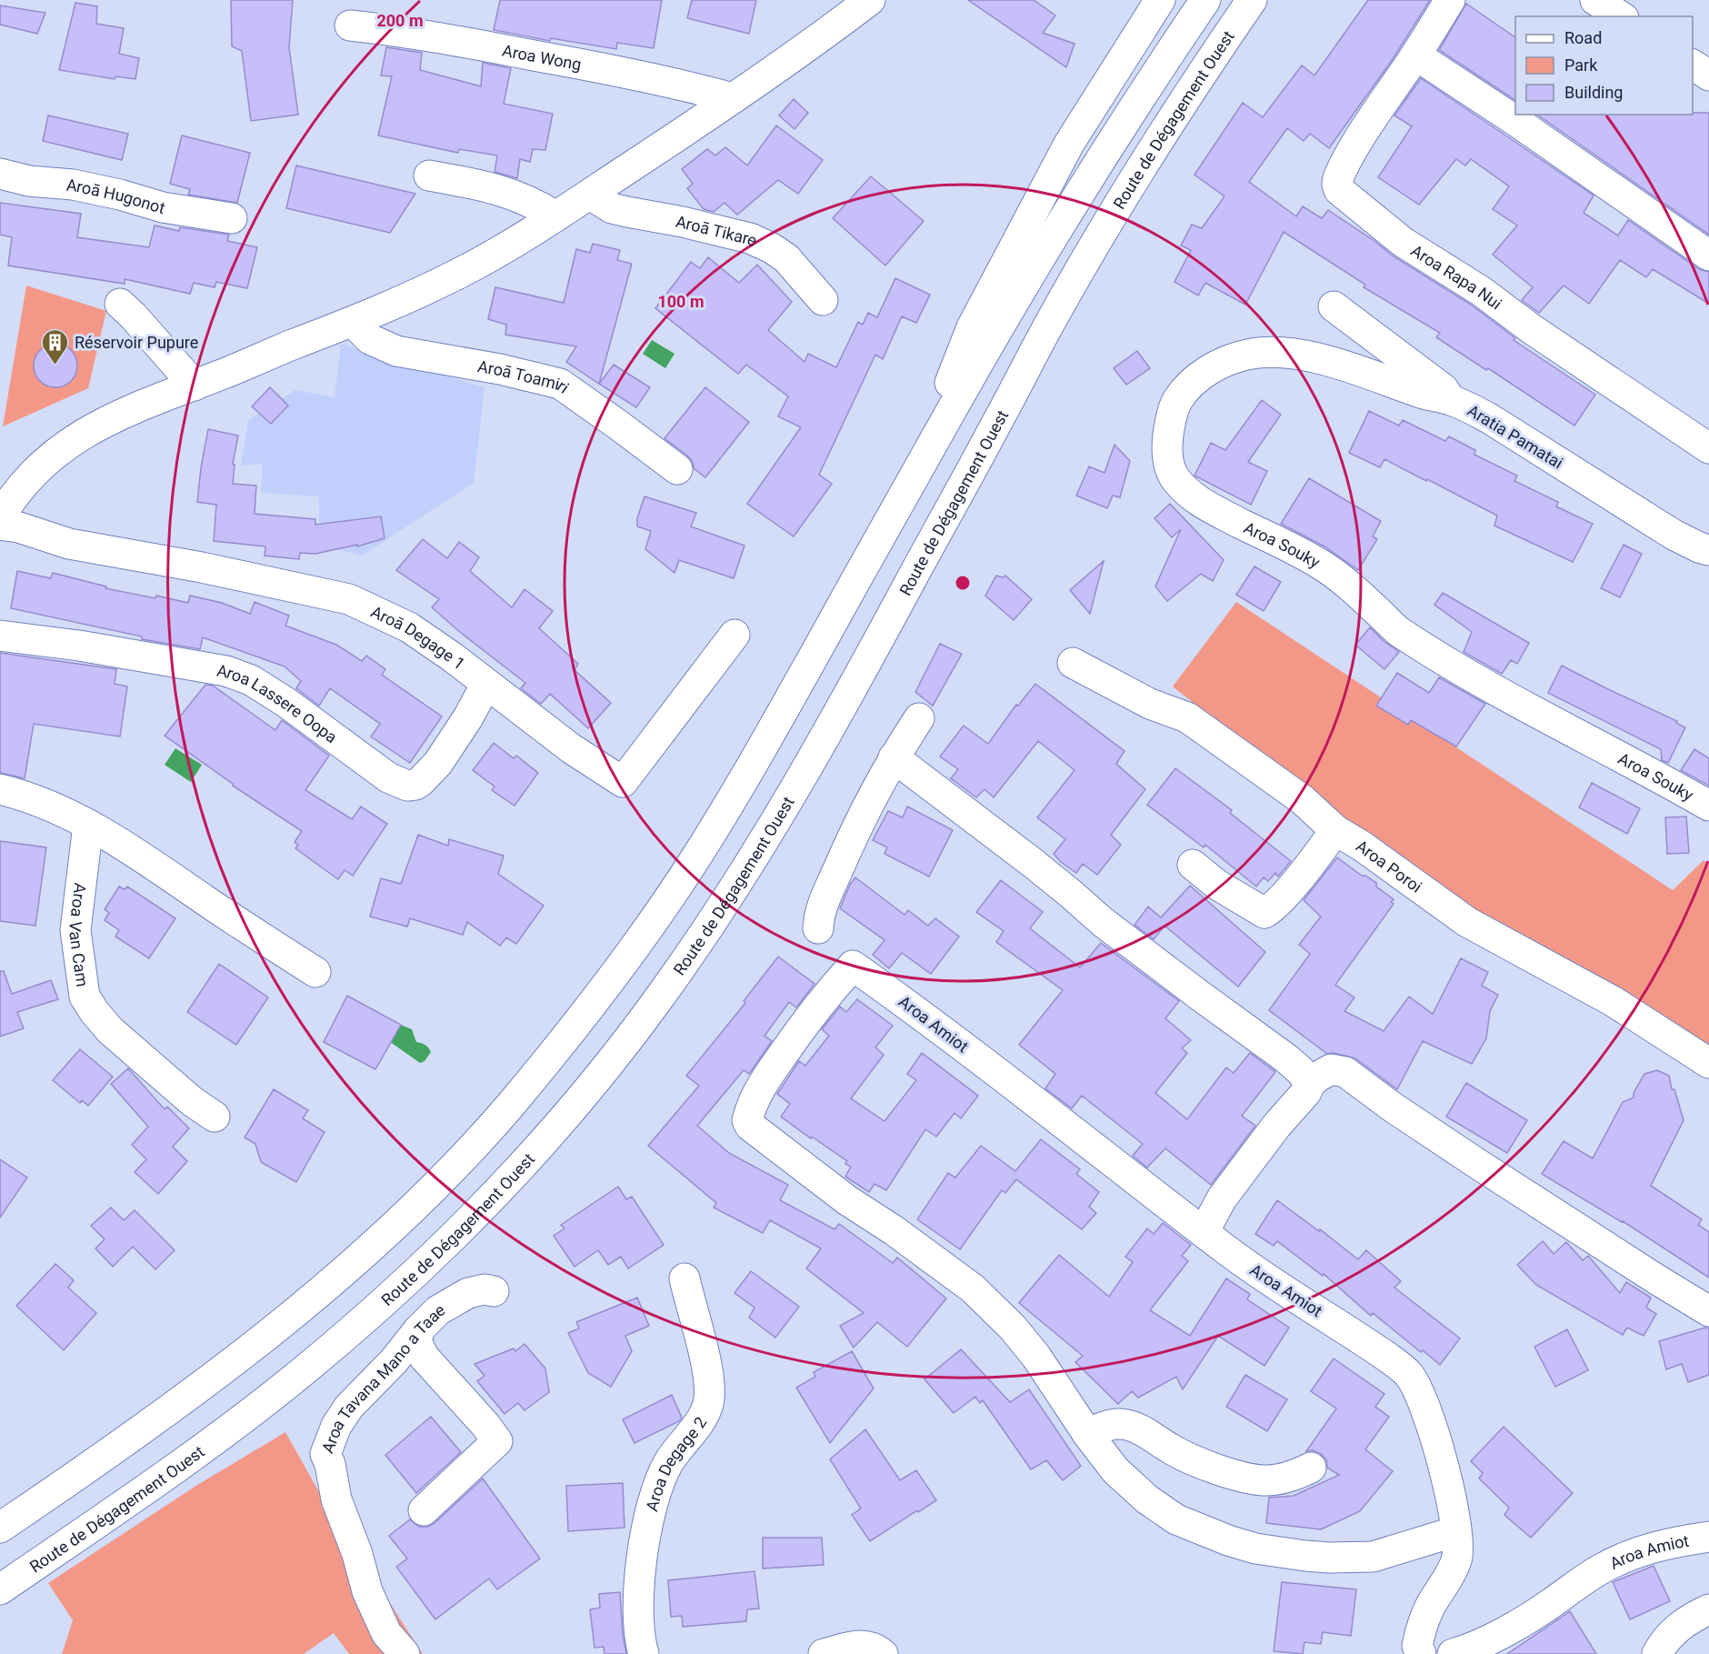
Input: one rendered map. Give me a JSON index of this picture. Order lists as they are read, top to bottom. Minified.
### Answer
{"streets":{"main road":["Aroa Wong","Route de Dégagement Ouest","Aroā Hugonot","Aroā Tikare","Aroa Rapa Nui","Aroā Toamiri","Aratia Pamatai","Aroa Souky","Aroā Degage 1","Aroa Lassere Oopa","Aroa Poroi","Aroa Van Cam","Aroa Amiot","Aroa Tavana Mano a Taae","Aroa Degage 2"]},"crossings":[["Aratia Pamatai","Aroa Souky"],["Aroā Degage 1","Aroa Lassere Oopa"]],"places":{"building":["Réservoir Pupure"]},"legend":["Road","Park","Building"],"rings":["200 m","100 m"]}
